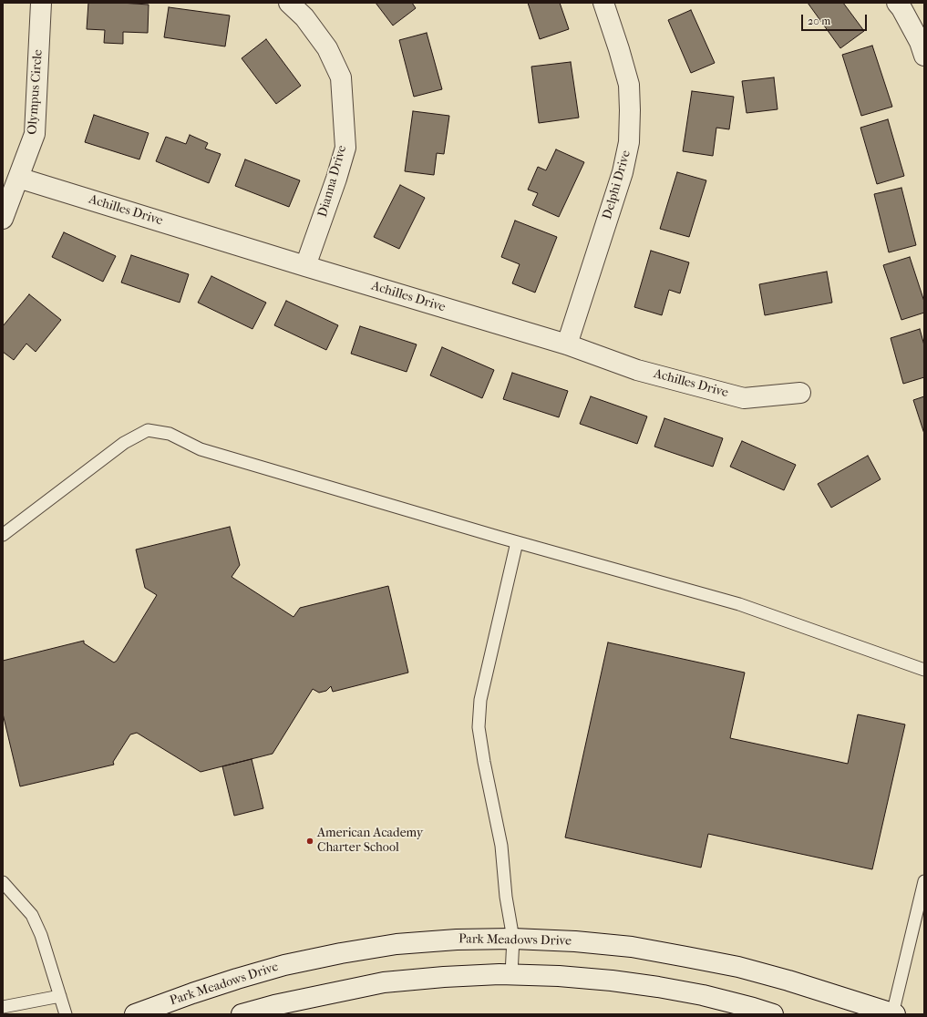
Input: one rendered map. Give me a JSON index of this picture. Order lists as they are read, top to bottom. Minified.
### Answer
{"streets":{"street":["Olympus Circle","Dianna Drive","Delphi Drive","Achilles Drive","Park Meadows Drive"]},"crossings":[["Olympus Circle","Achilles Drive"],["Dianna Drive","Achilles Drive"],["Delphi Drive","Achilles Drive"]],"places":["American Academy Charter School"],"scale_bar":"20 m"}
